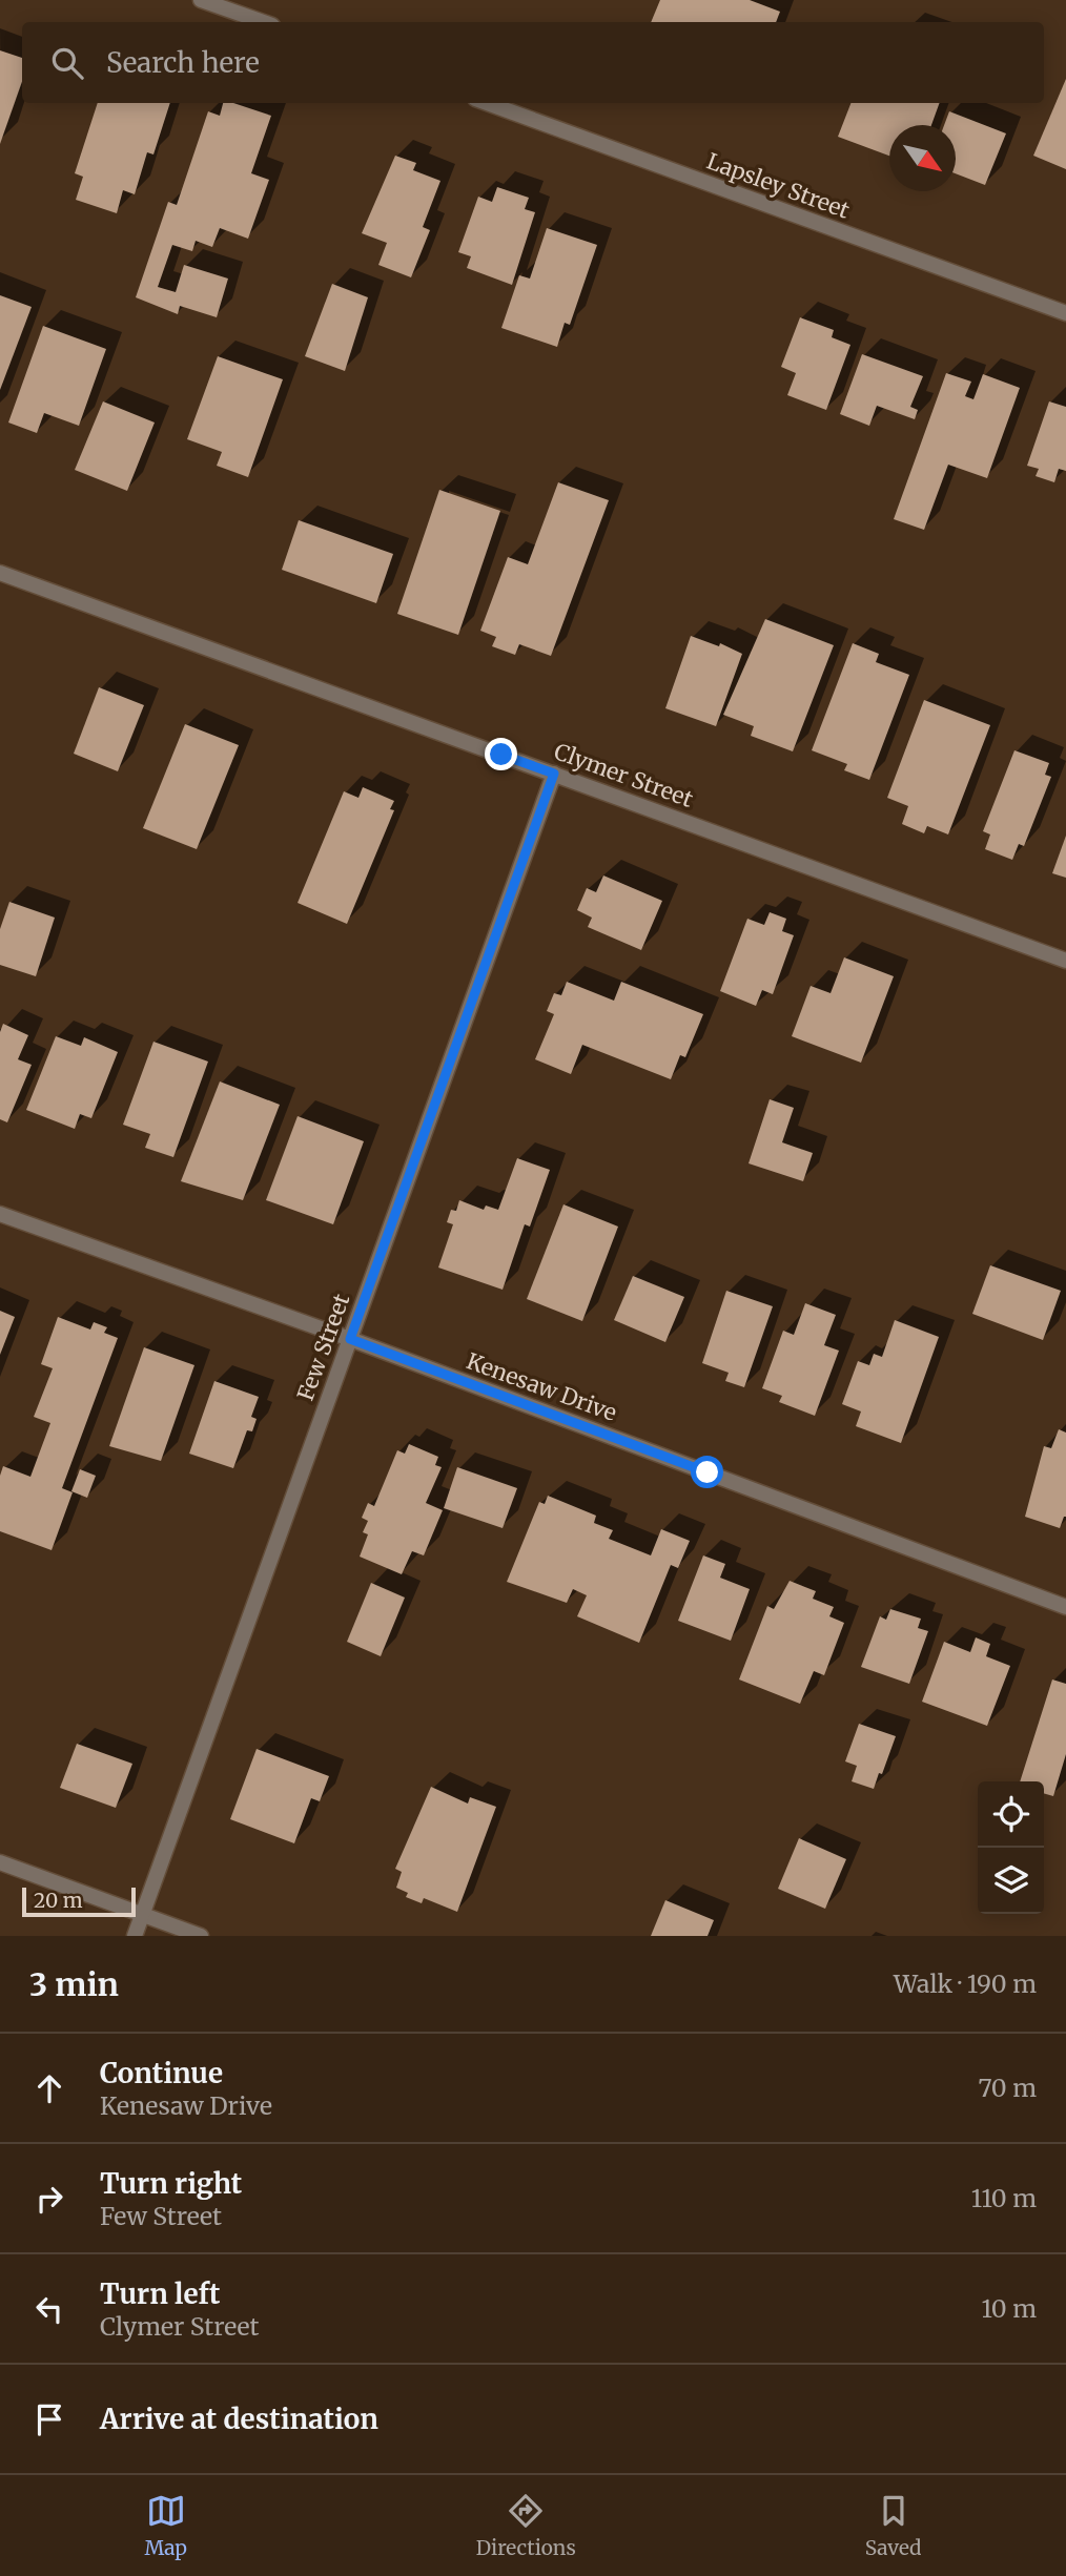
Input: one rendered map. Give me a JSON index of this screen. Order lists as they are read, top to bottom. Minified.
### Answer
{"streets":{"street":["Lapsley Street","Clymer Street","Few Street","Kenesaw Drive"]},"crossings":[["Clymer Street","Few Street"],["Few Street","Kenesaw Drive"]],"scale_bar":"20 m","north":"bottom right","page":{"search":"Search here","scale":"20 m","heading":["3 min","Walk · 190 m"],"list":[["Continue","Kenesaw Drive","70 m"],["Turn right","Few Street","110 m"],["Turn left","Clymer Street","10 m"],"Arrive at destination"],"nav":["Map","Directions","Saved"]}}
